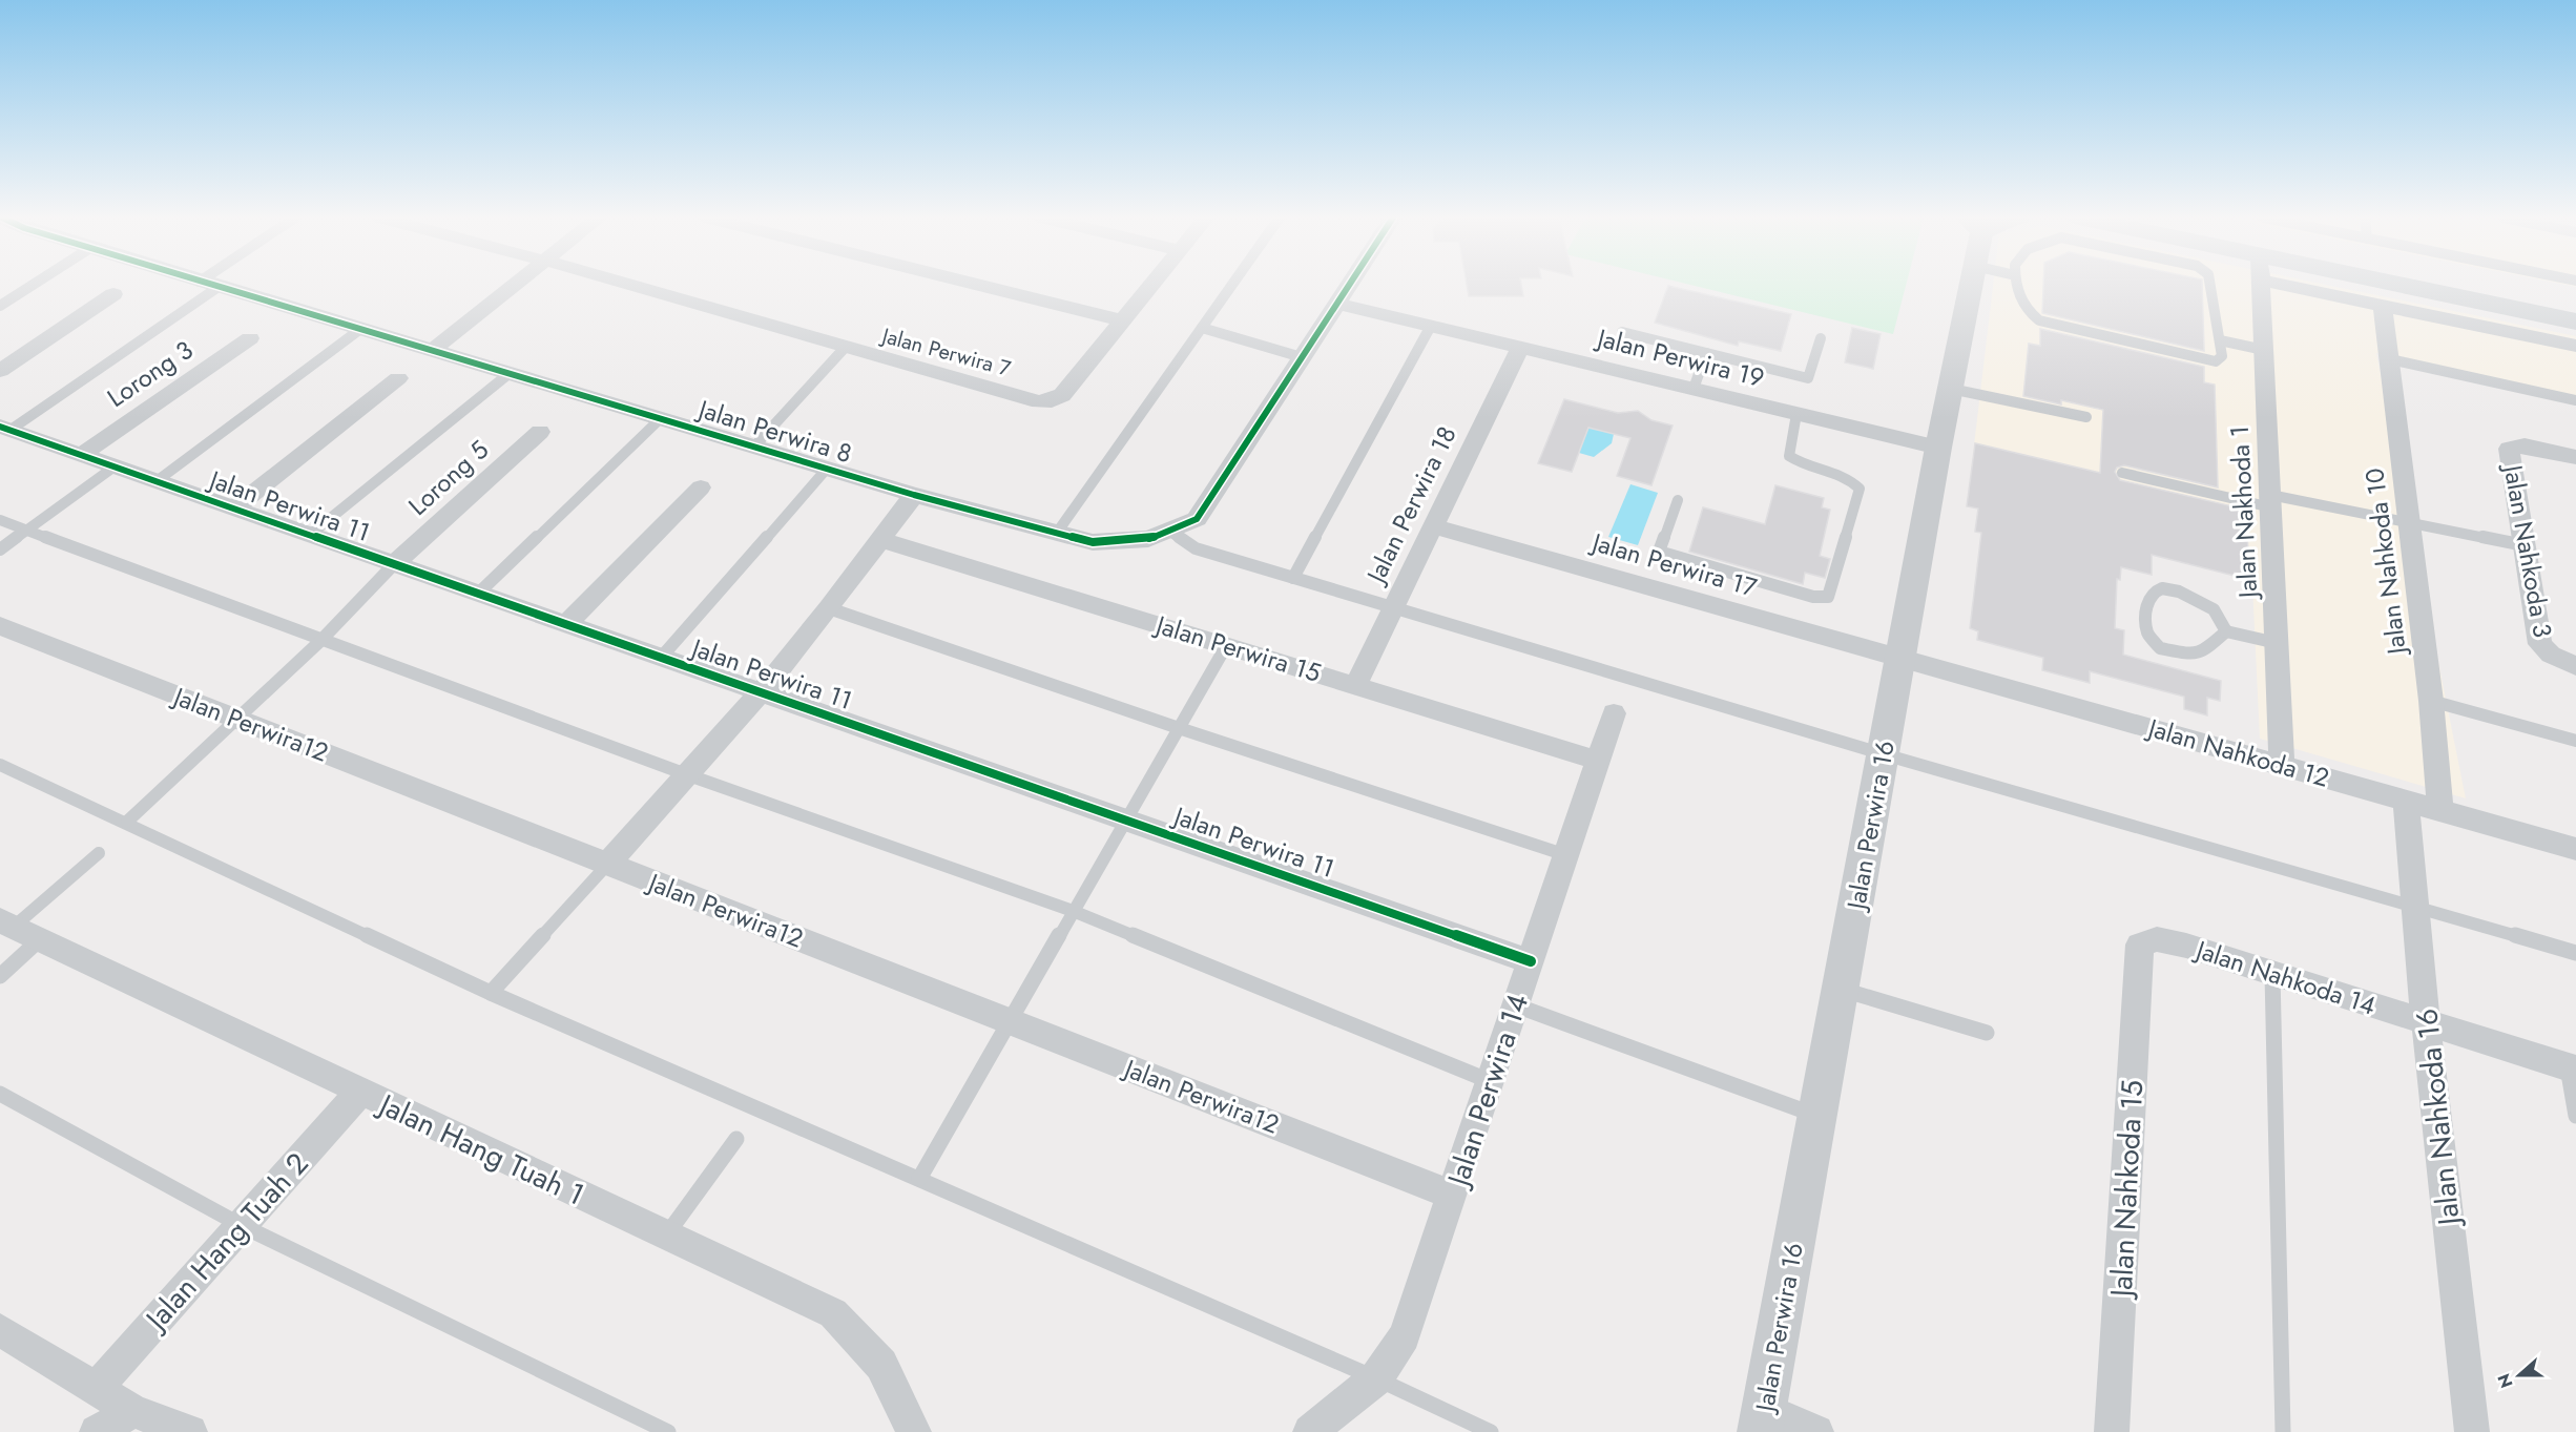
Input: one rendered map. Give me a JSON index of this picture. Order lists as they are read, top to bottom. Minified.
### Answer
{"streets":{"street":["Jalan Perwira 7","Jalan Perwira 19","Lorong 3","Jalan Perwira 8","Lorong 5","Jalan Perwira 18","Jalan Perwira 11","Jalan Nakhoda 1","Jalan Nahkoda 3","Jalan Nahkoda 10","Jalan Perwira 17","Jalan Perwira 15","Jalan Perwira12","Jalan Nahkoda 12","Jalan Perwira 16","Jalan Nahkoda 14","Jalan Perwira 14","Jalan Nahkoda 16","Jalan Hang Tuah 1","Jalan Nahkoda 15","Jalan Hang Tuah 2"]},"crossings":[["Jalan Perwira 19","Jalan Perwira 8"],["Jalan Perwira 19","Jalan Perwira 18"],["Jalan Perwira 19","Jalan Perwira 16"],["Lorong 3","Jalan Perwira 11"],["Lorong 5","Jalan Perwira 11"],["Jalan Perwira 18","Jalan Perwira 17"],["Jalan Perwira 18","Jalan Perwira 15"],["Jalan Perwira 11","Jalan Perwira 14"],["Jalan Nakhoda 1","Jalan Nahkoda 12"],["Jalan Nahkoda 10","Jalan Nahkoda 12"],["Jalan Perwira 17","Jalan Nahkoda 12"],["Jalan Perwira 17","Jalan Perwira 16"],["Jalan Perwira 15","Jalan Perwira 14"],["Jalan Perwira12","Jalan Perwira 14"],["Jalan Nahkoda 12","Jalan Perwira 16"],["Jalan Nahkoda 12","Jalan Nahkoda 16"],["Jalan Nahkoda 14","Jalan Nahkoda 16"],["Jalan Nahkoda 14","Jalan Nahkoda 15"],["Jalan Hang Tuah 1","Jalan Hang Tuah 2"]],"north":"left"}
